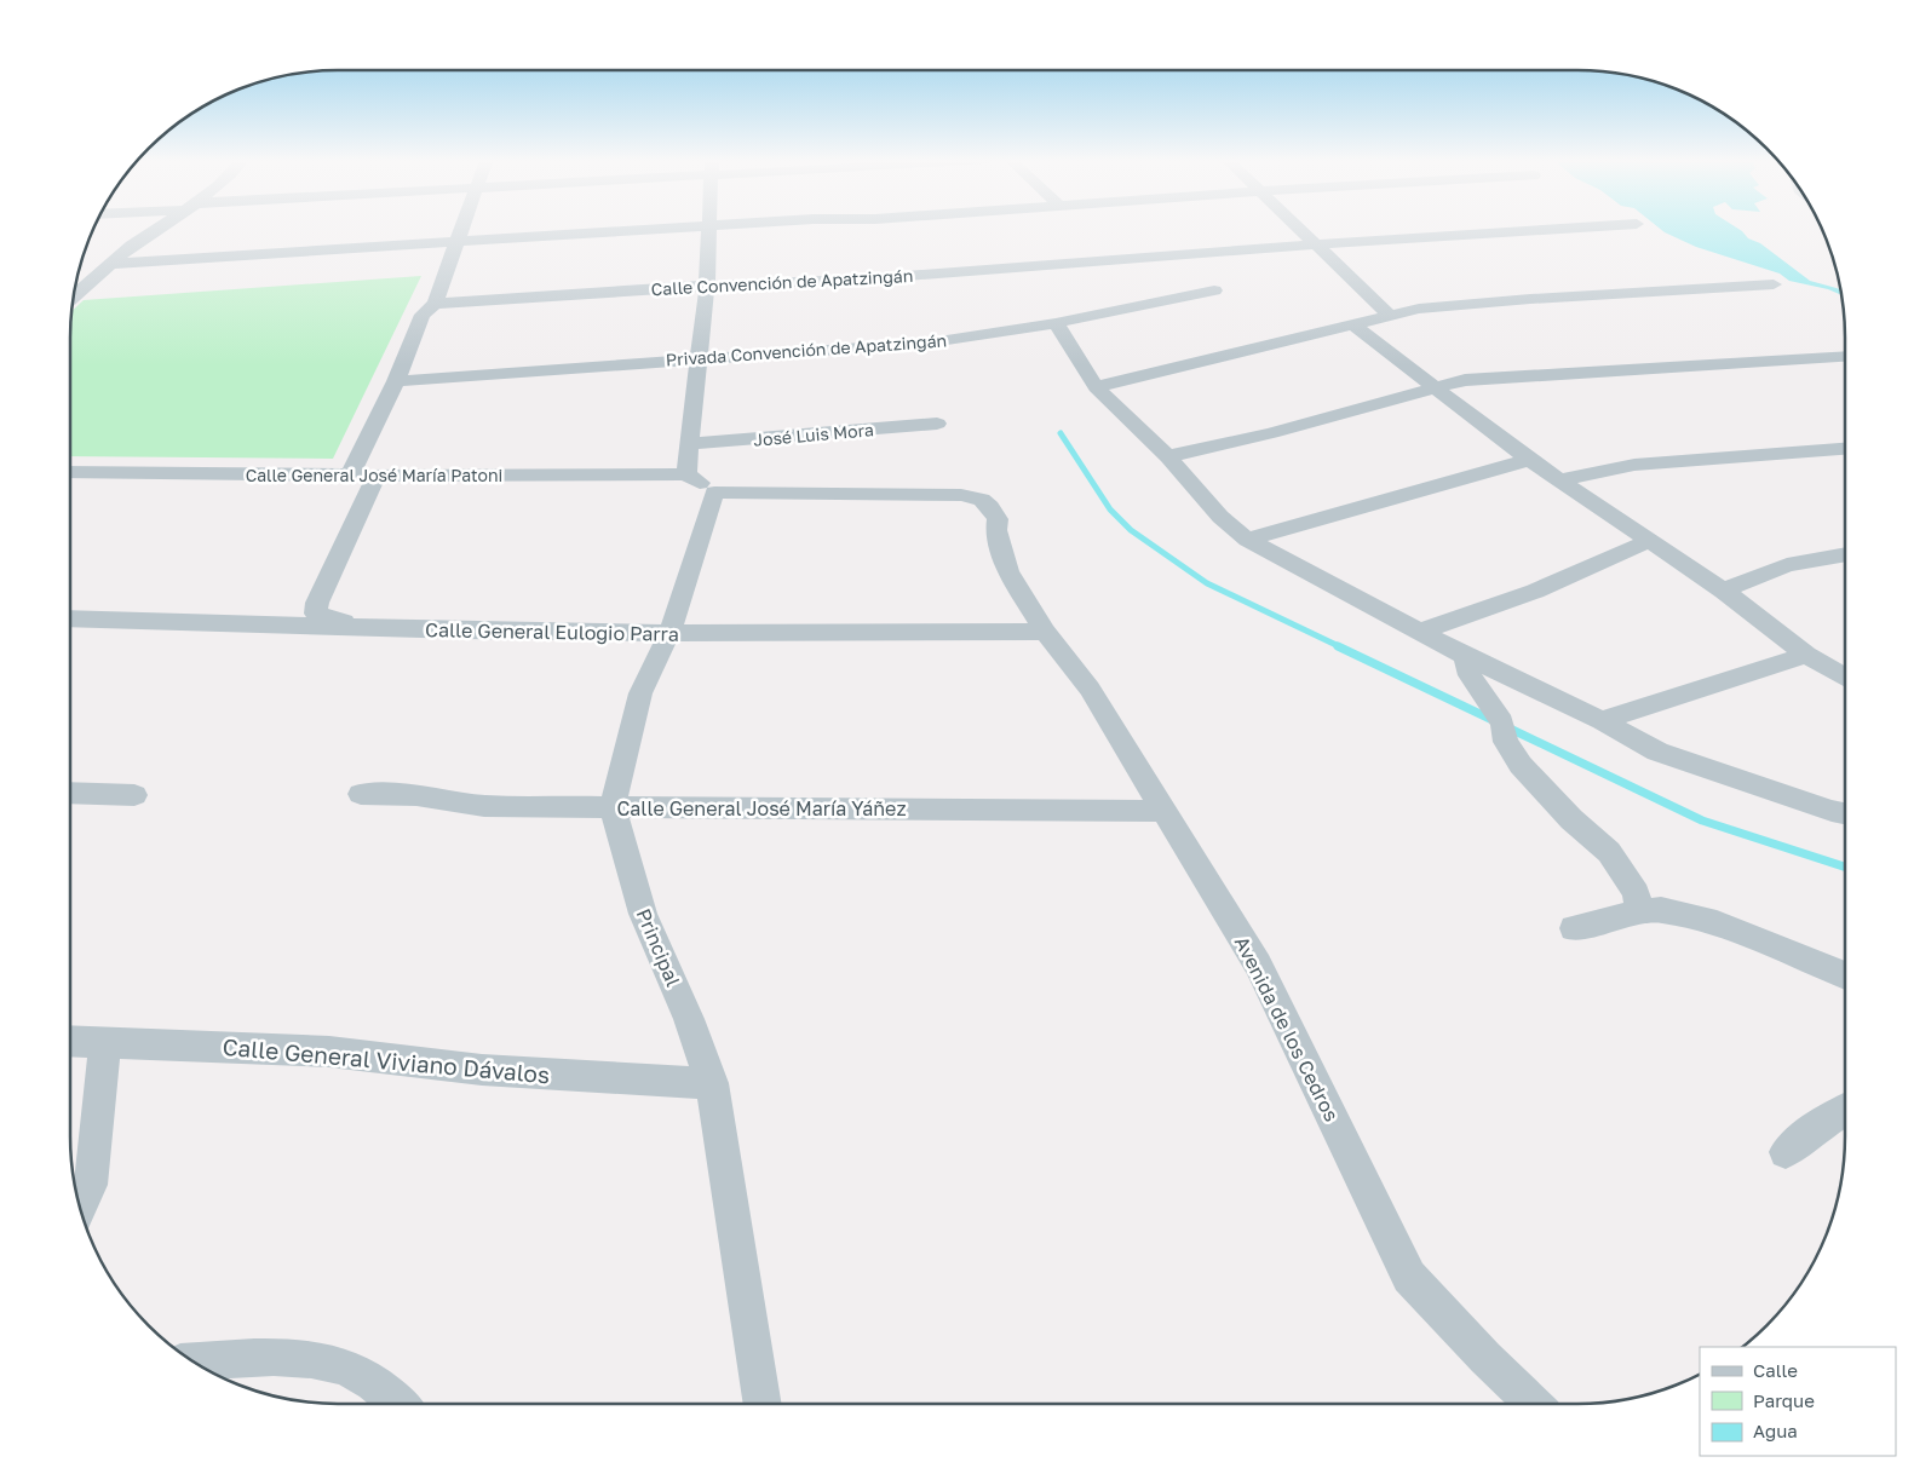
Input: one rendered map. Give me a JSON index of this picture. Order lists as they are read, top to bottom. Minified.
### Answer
{"streets":{"street":["Calle Convención de Apatzingán","Privada Convención de Apatzingán","José Luis Mora","Calle General José María Patoni","Calle General Eulogio Parra","Calle General José María Yáñez","Principal","Avenida de los Cedros","Calle General Viviano Dávalos"]},"crossings":[["Calle General Eulogio Parra","Principal"],["Calle General Eulogio Parra","Avenida de los Cedros"],["Calle General José María Yáñez","Principal"],["Calle General José María Yáñez","Avenida de los Cedros"],["Principal","Avenida de los Cedros"],["Principal","Calle General Viviano Dávalos"]],"legend":["Calle","Parque","Agua"]}
